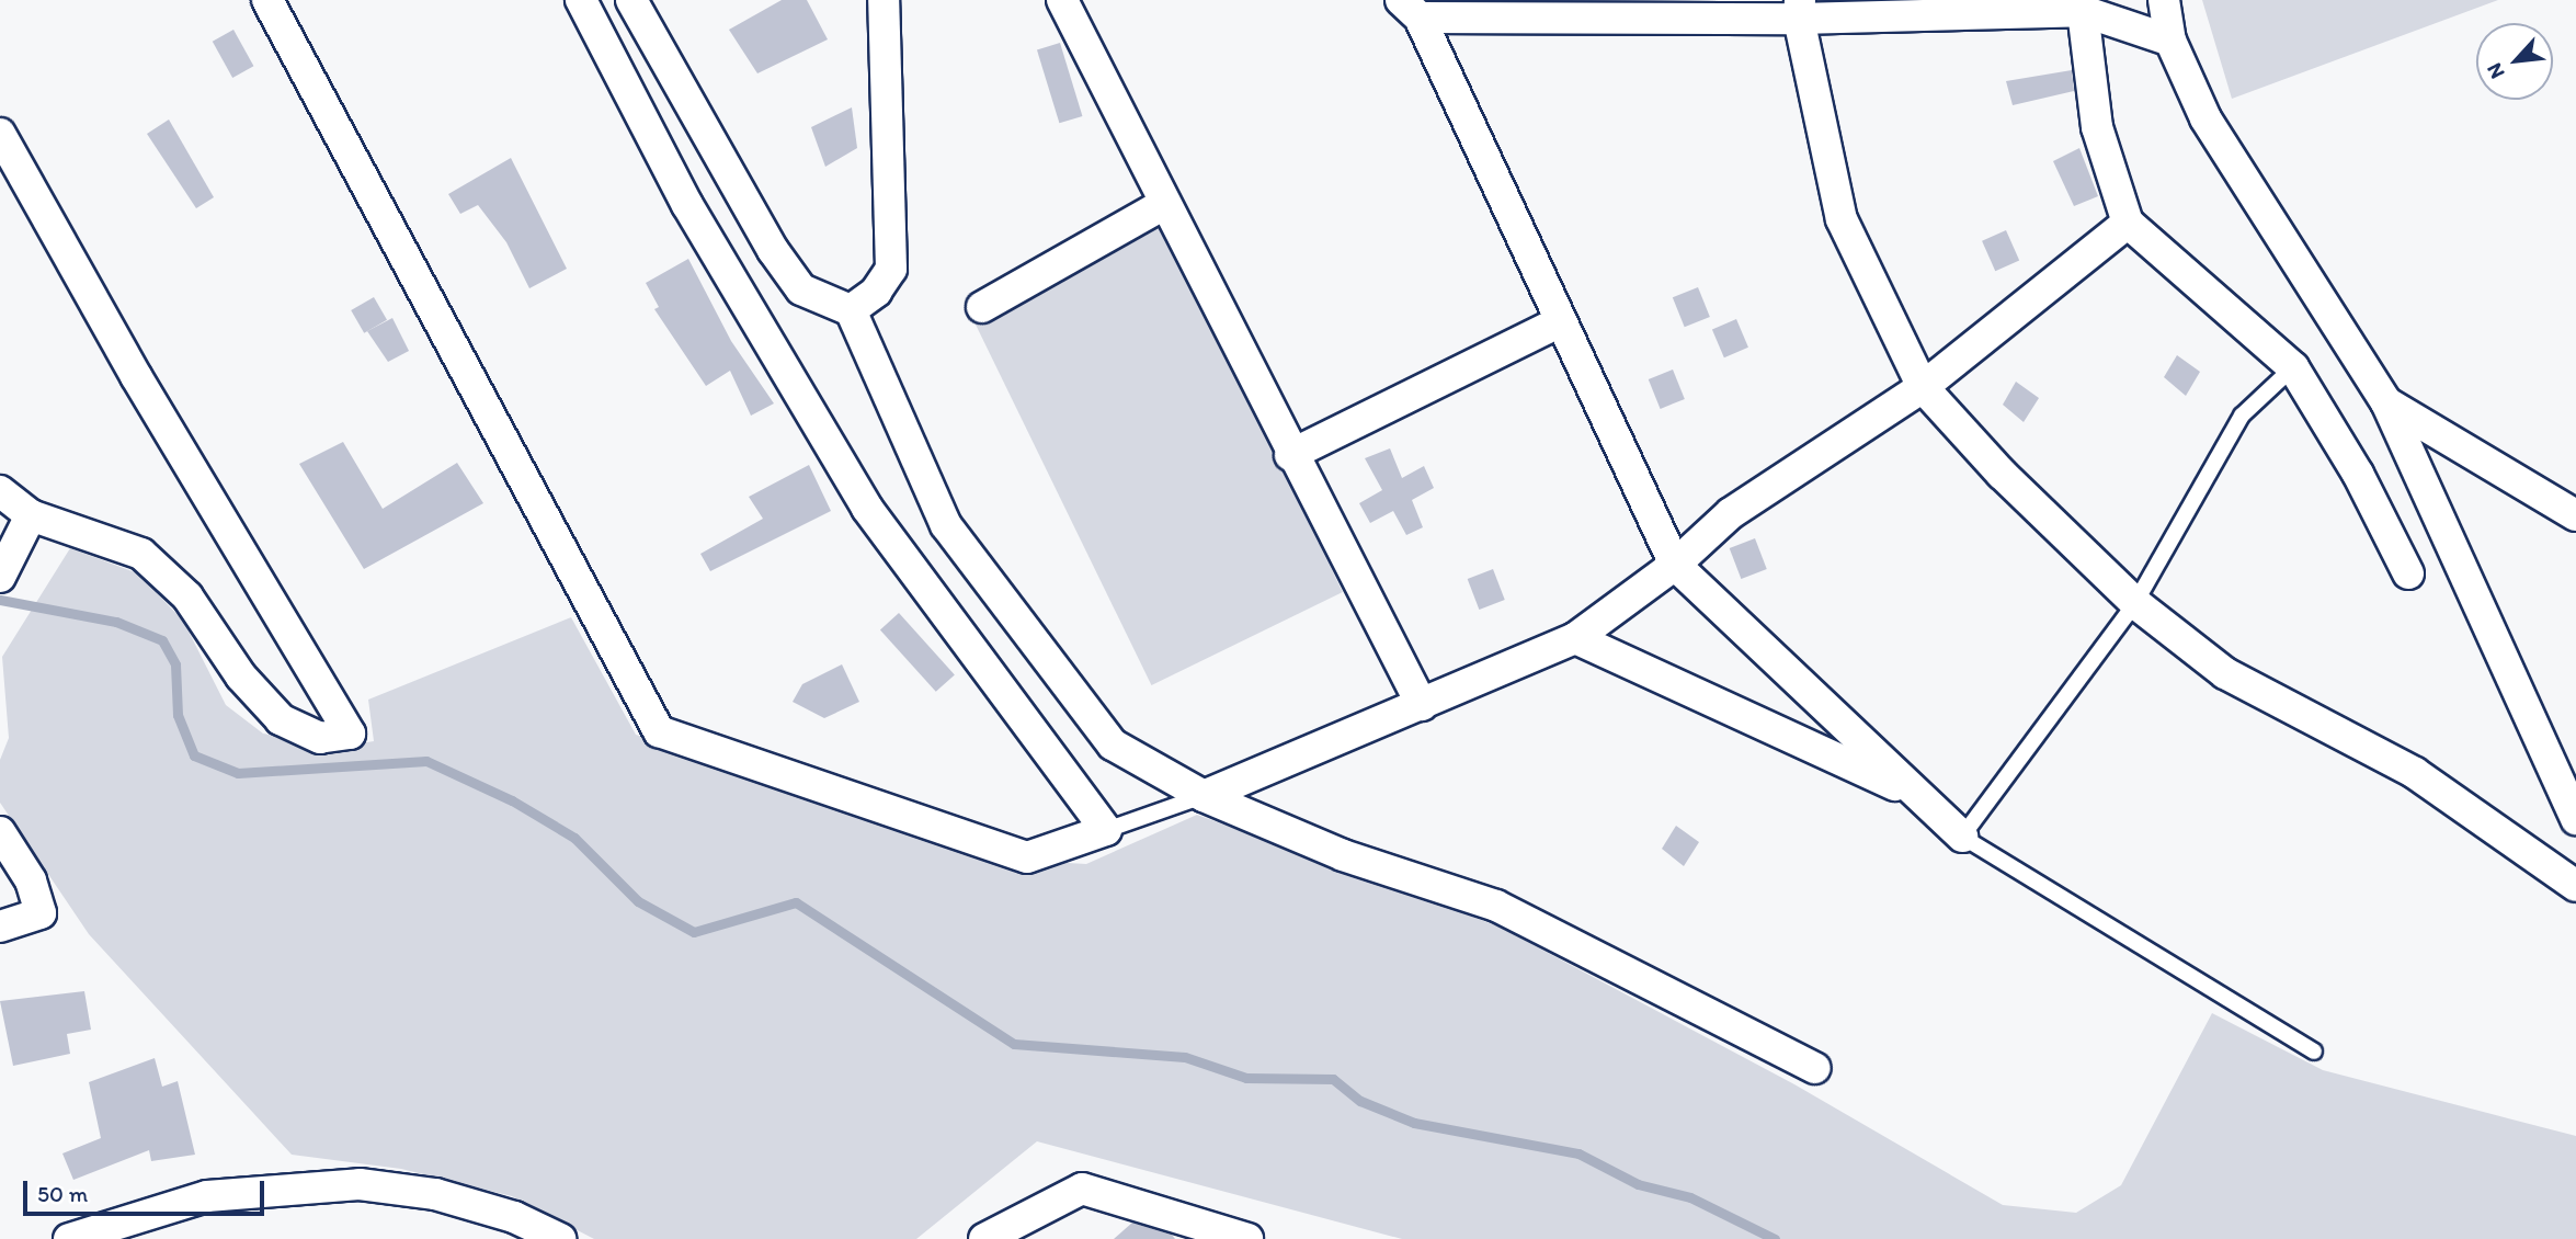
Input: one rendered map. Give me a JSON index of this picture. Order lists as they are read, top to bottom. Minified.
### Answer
{"scale_bar":"50 m","north":"bottom left"}
